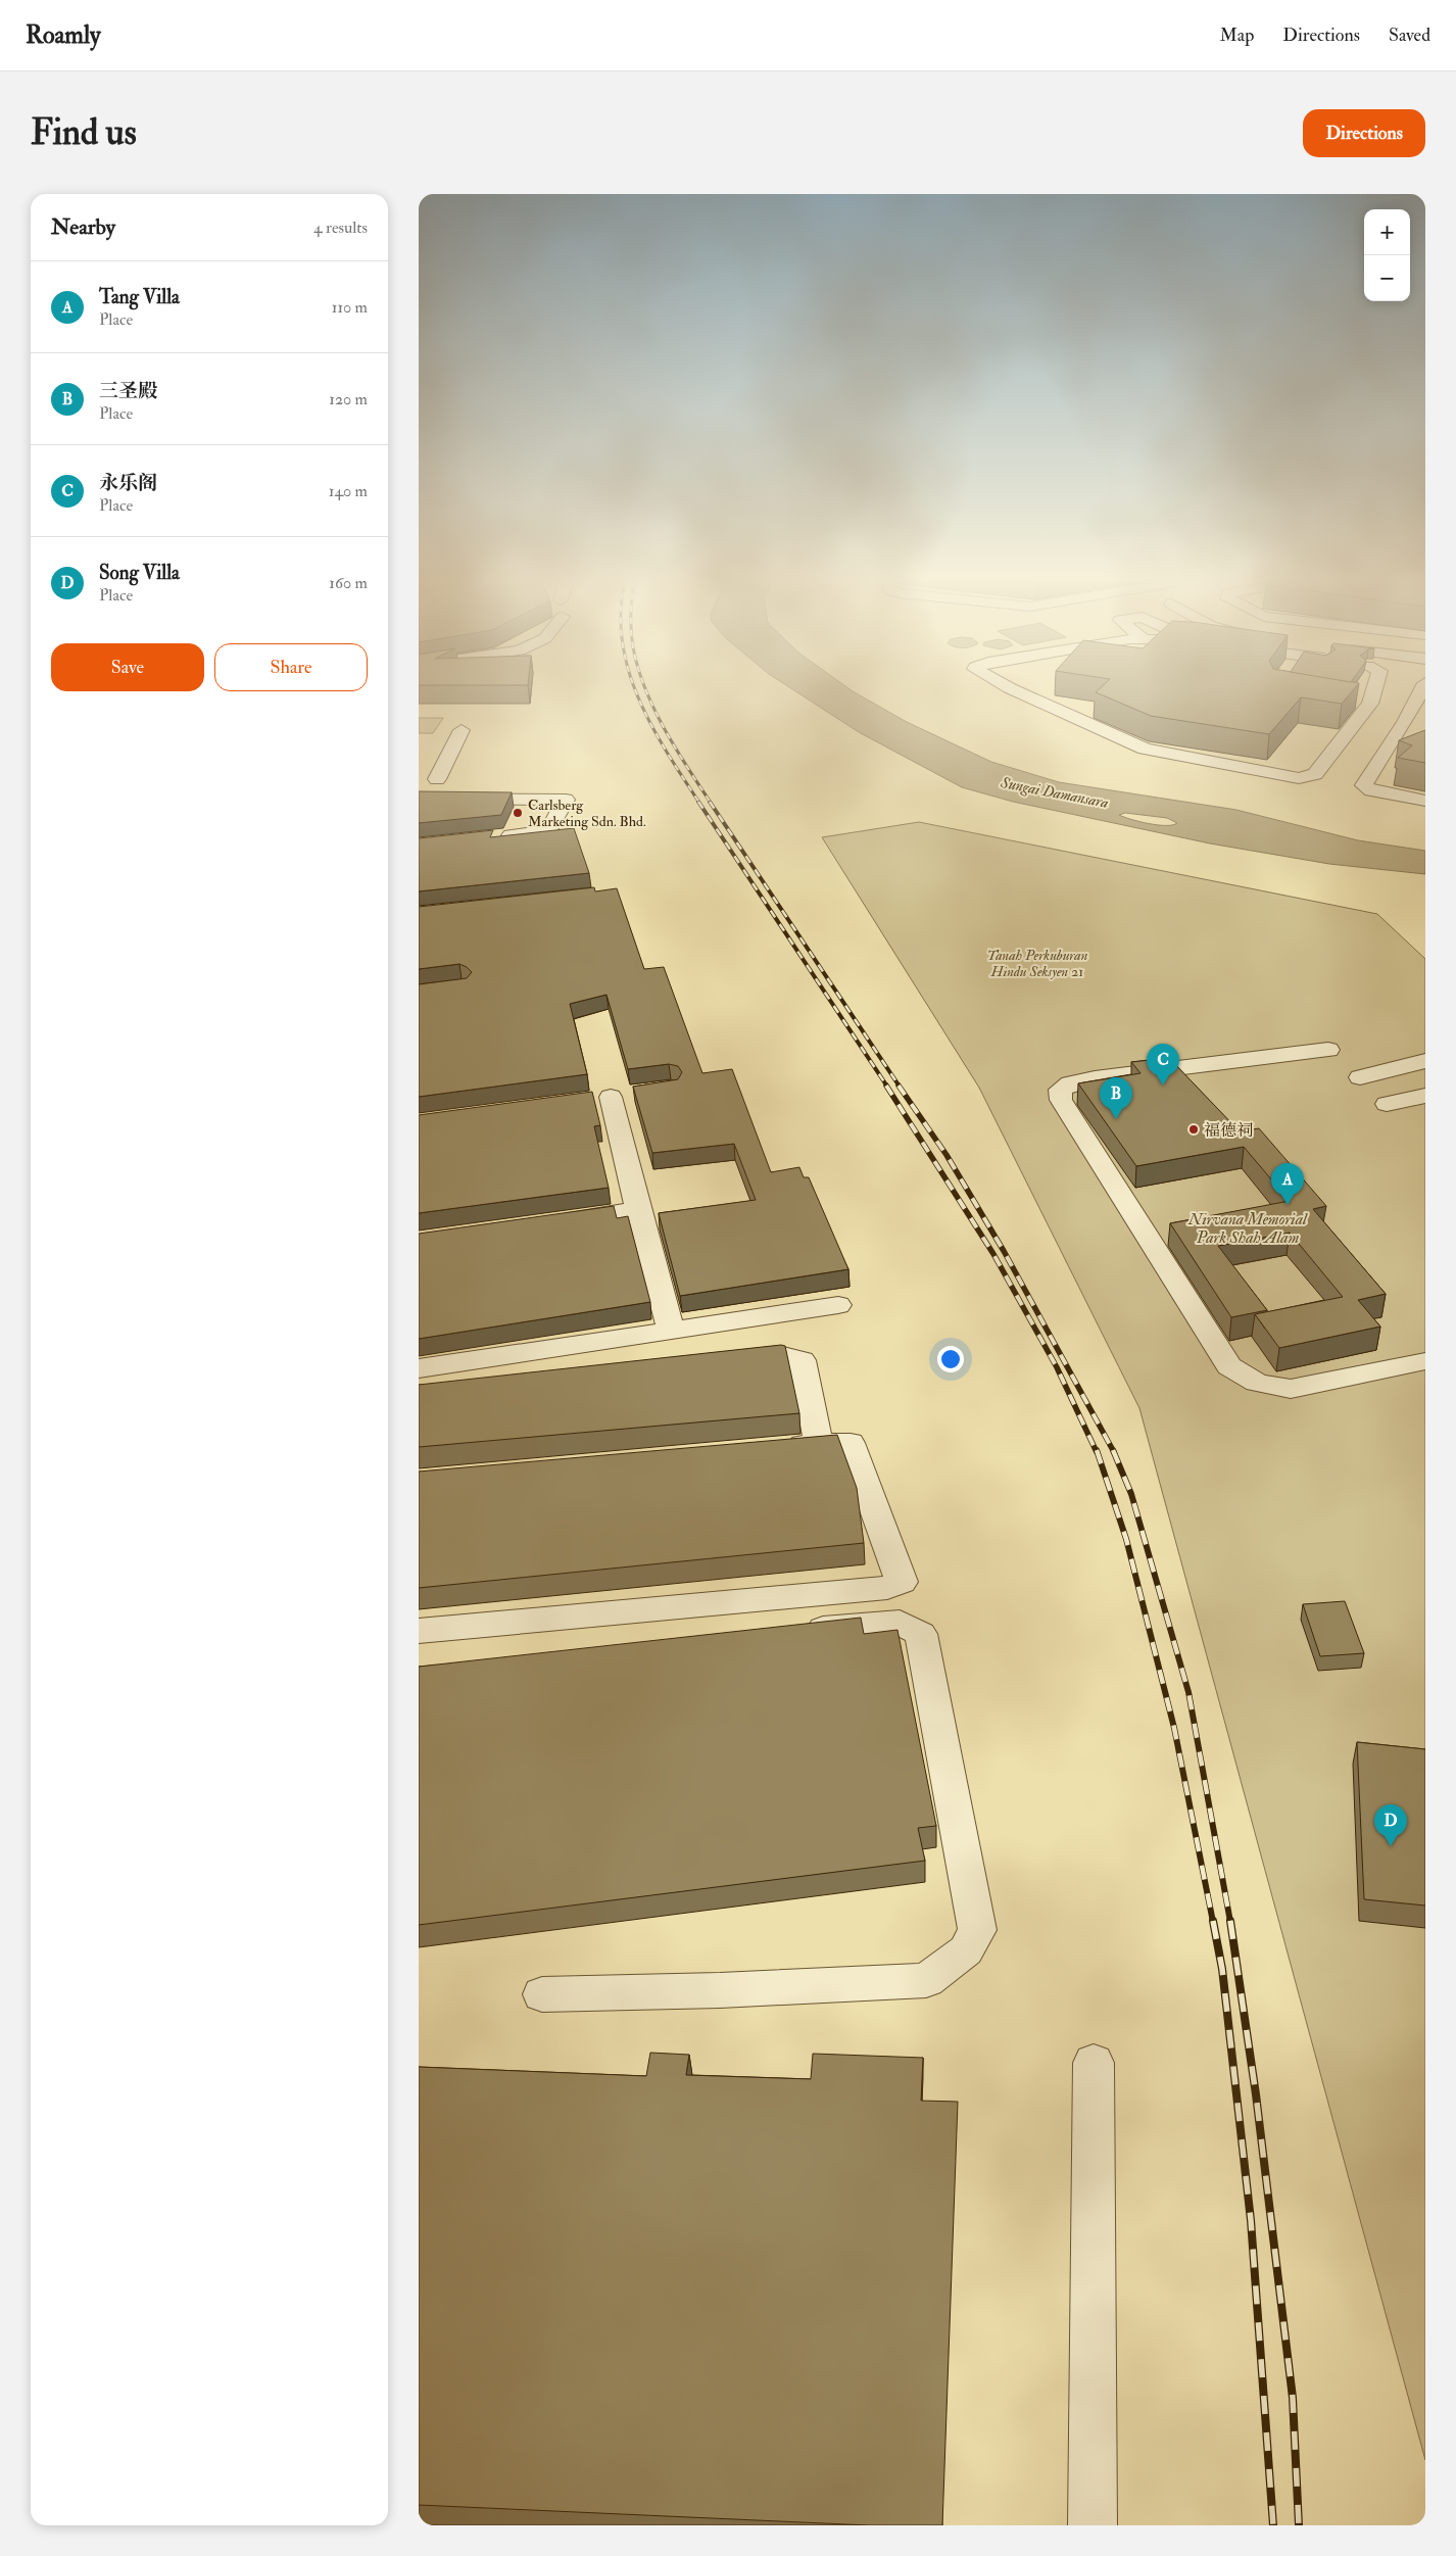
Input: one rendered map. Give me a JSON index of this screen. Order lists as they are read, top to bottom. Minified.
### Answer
{"water":["Sungai Damansara"],"parks":["Tanah Perkuburan Hindu Seksyen 21","Nirvana Memorial Park Shah Alam"],"places":["Carlsberg Marketing Sdn. Bhd.","福德祠"],"page":{"header":"Roamly","nav":["Map","Directions","Saved"],"buttons":["Directions",["Save","Share"]],"title":"Find us","heading":["Nearby","4 results"],"map_buttons":["+","−"],"list":[{"mark":"A","name":"Tang Villa","note":"Place","value":"110 m"},{"mark":"B","name":"三圣殿","note":"Place","value":"120 m"},{"mark":"C","name":"永乐阁","note":"Place","value":"140 m"},{"mark":"D","name":"Song Villa","note":"Place","value":"160 m"}],"pins":["C","B","A","D"]}}
